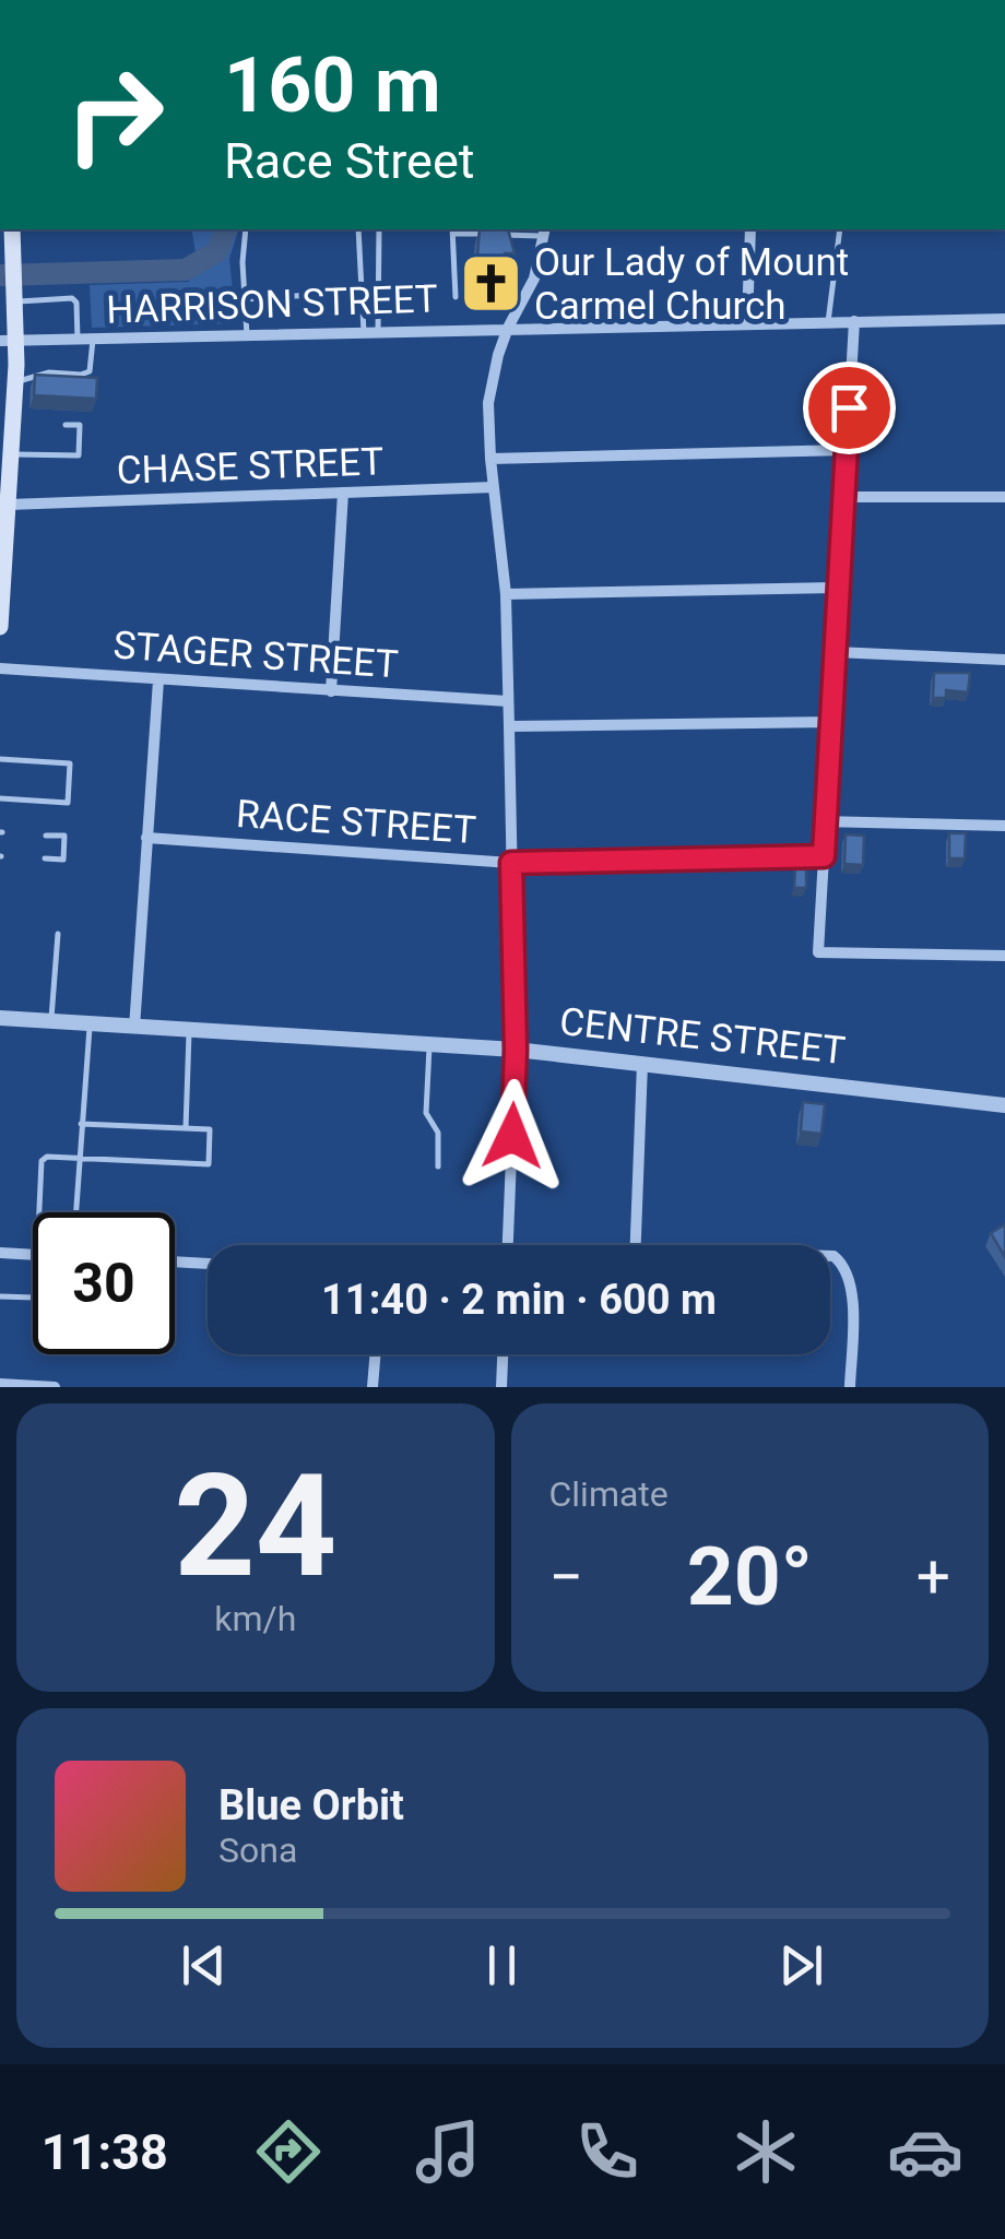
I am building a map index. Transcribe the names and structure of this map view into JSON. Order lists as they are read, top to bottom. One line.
{"streets":{"street":["HARRISON STREET","CHASE STREET","STAGER STREET","RACE STREET","CENTRE STREET"]},"places":{"church":["Our Lady of Mount Carmel Church"]},"page":{"turn":["160 m","Race Street"],"limit":"30","trip":"11:40 · 2 min · 600 m","tile":[["24","km/h"],"Climate"],"heat":["−","20°","+"],"song":["Blue Orbit","Sona"],"tabs":"11:38"}}
